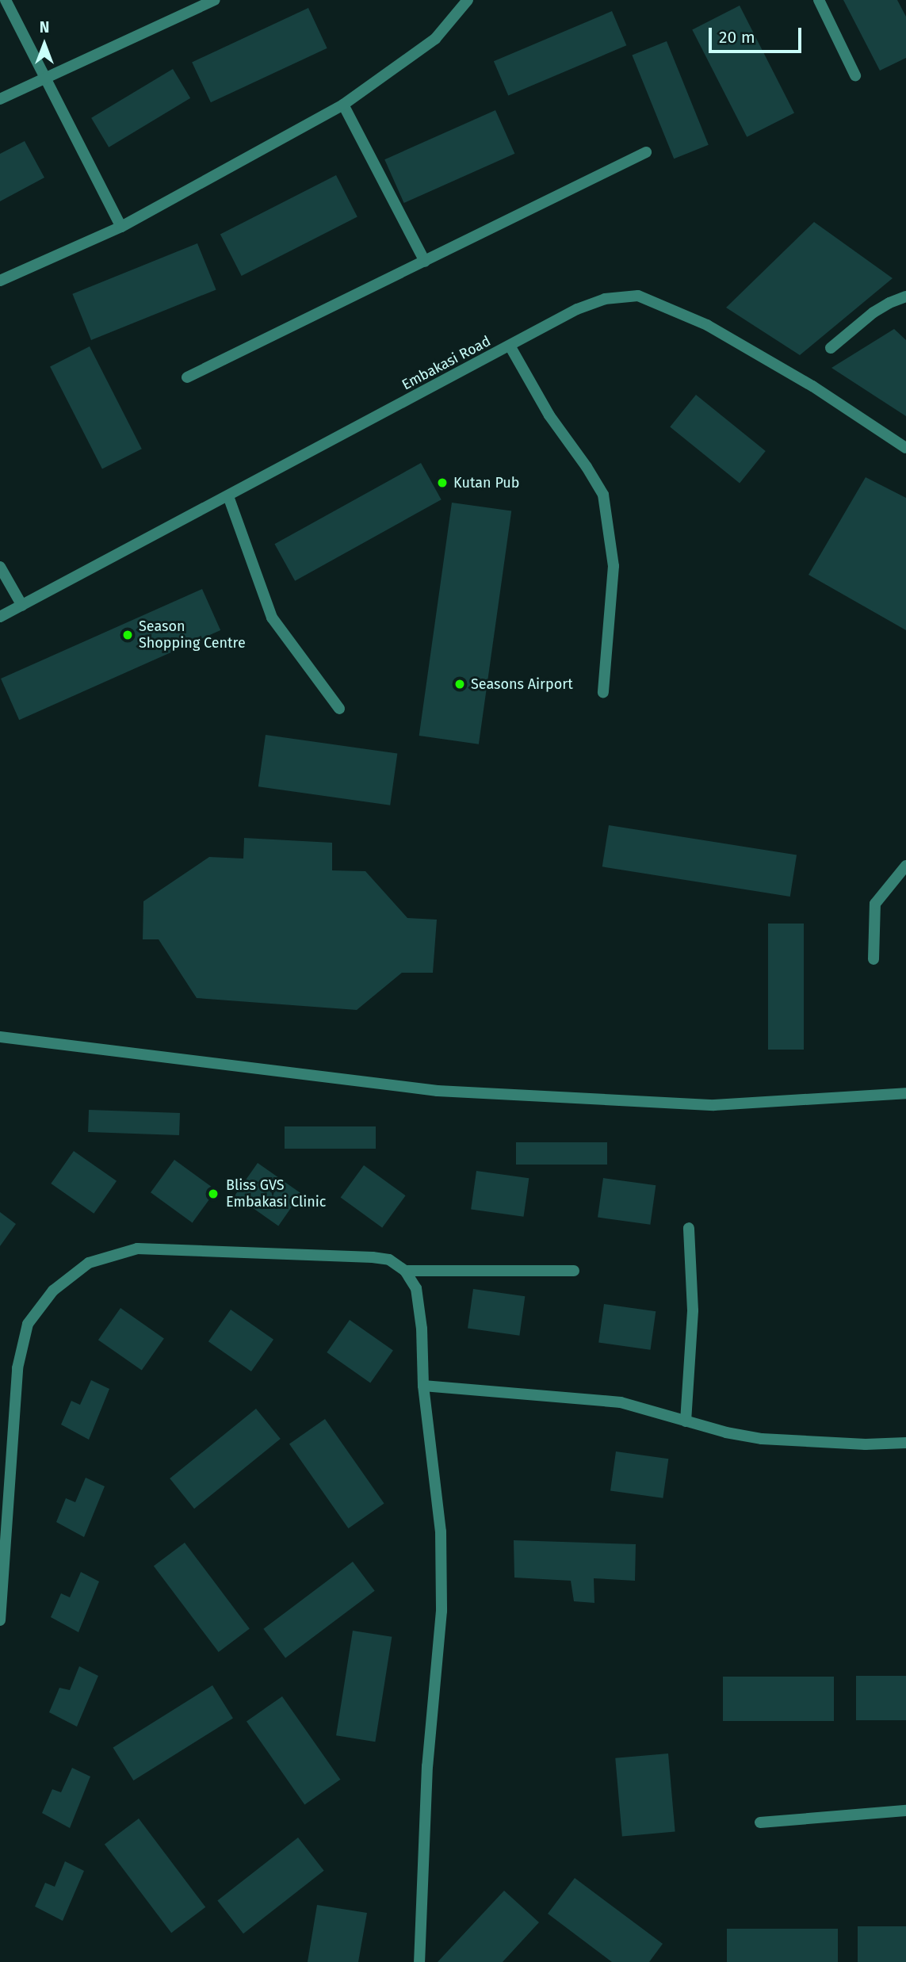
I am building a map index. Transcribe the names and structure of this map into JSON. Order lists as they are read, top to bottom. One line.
{"streets":{"street":["Embakasi Road"]},"places":["Kutan Pub","Season Shopping Centre","Seasons Airport","Bliss GVS Embakasi Clinic"],"scale_bar":"20 m","north":"top"}
